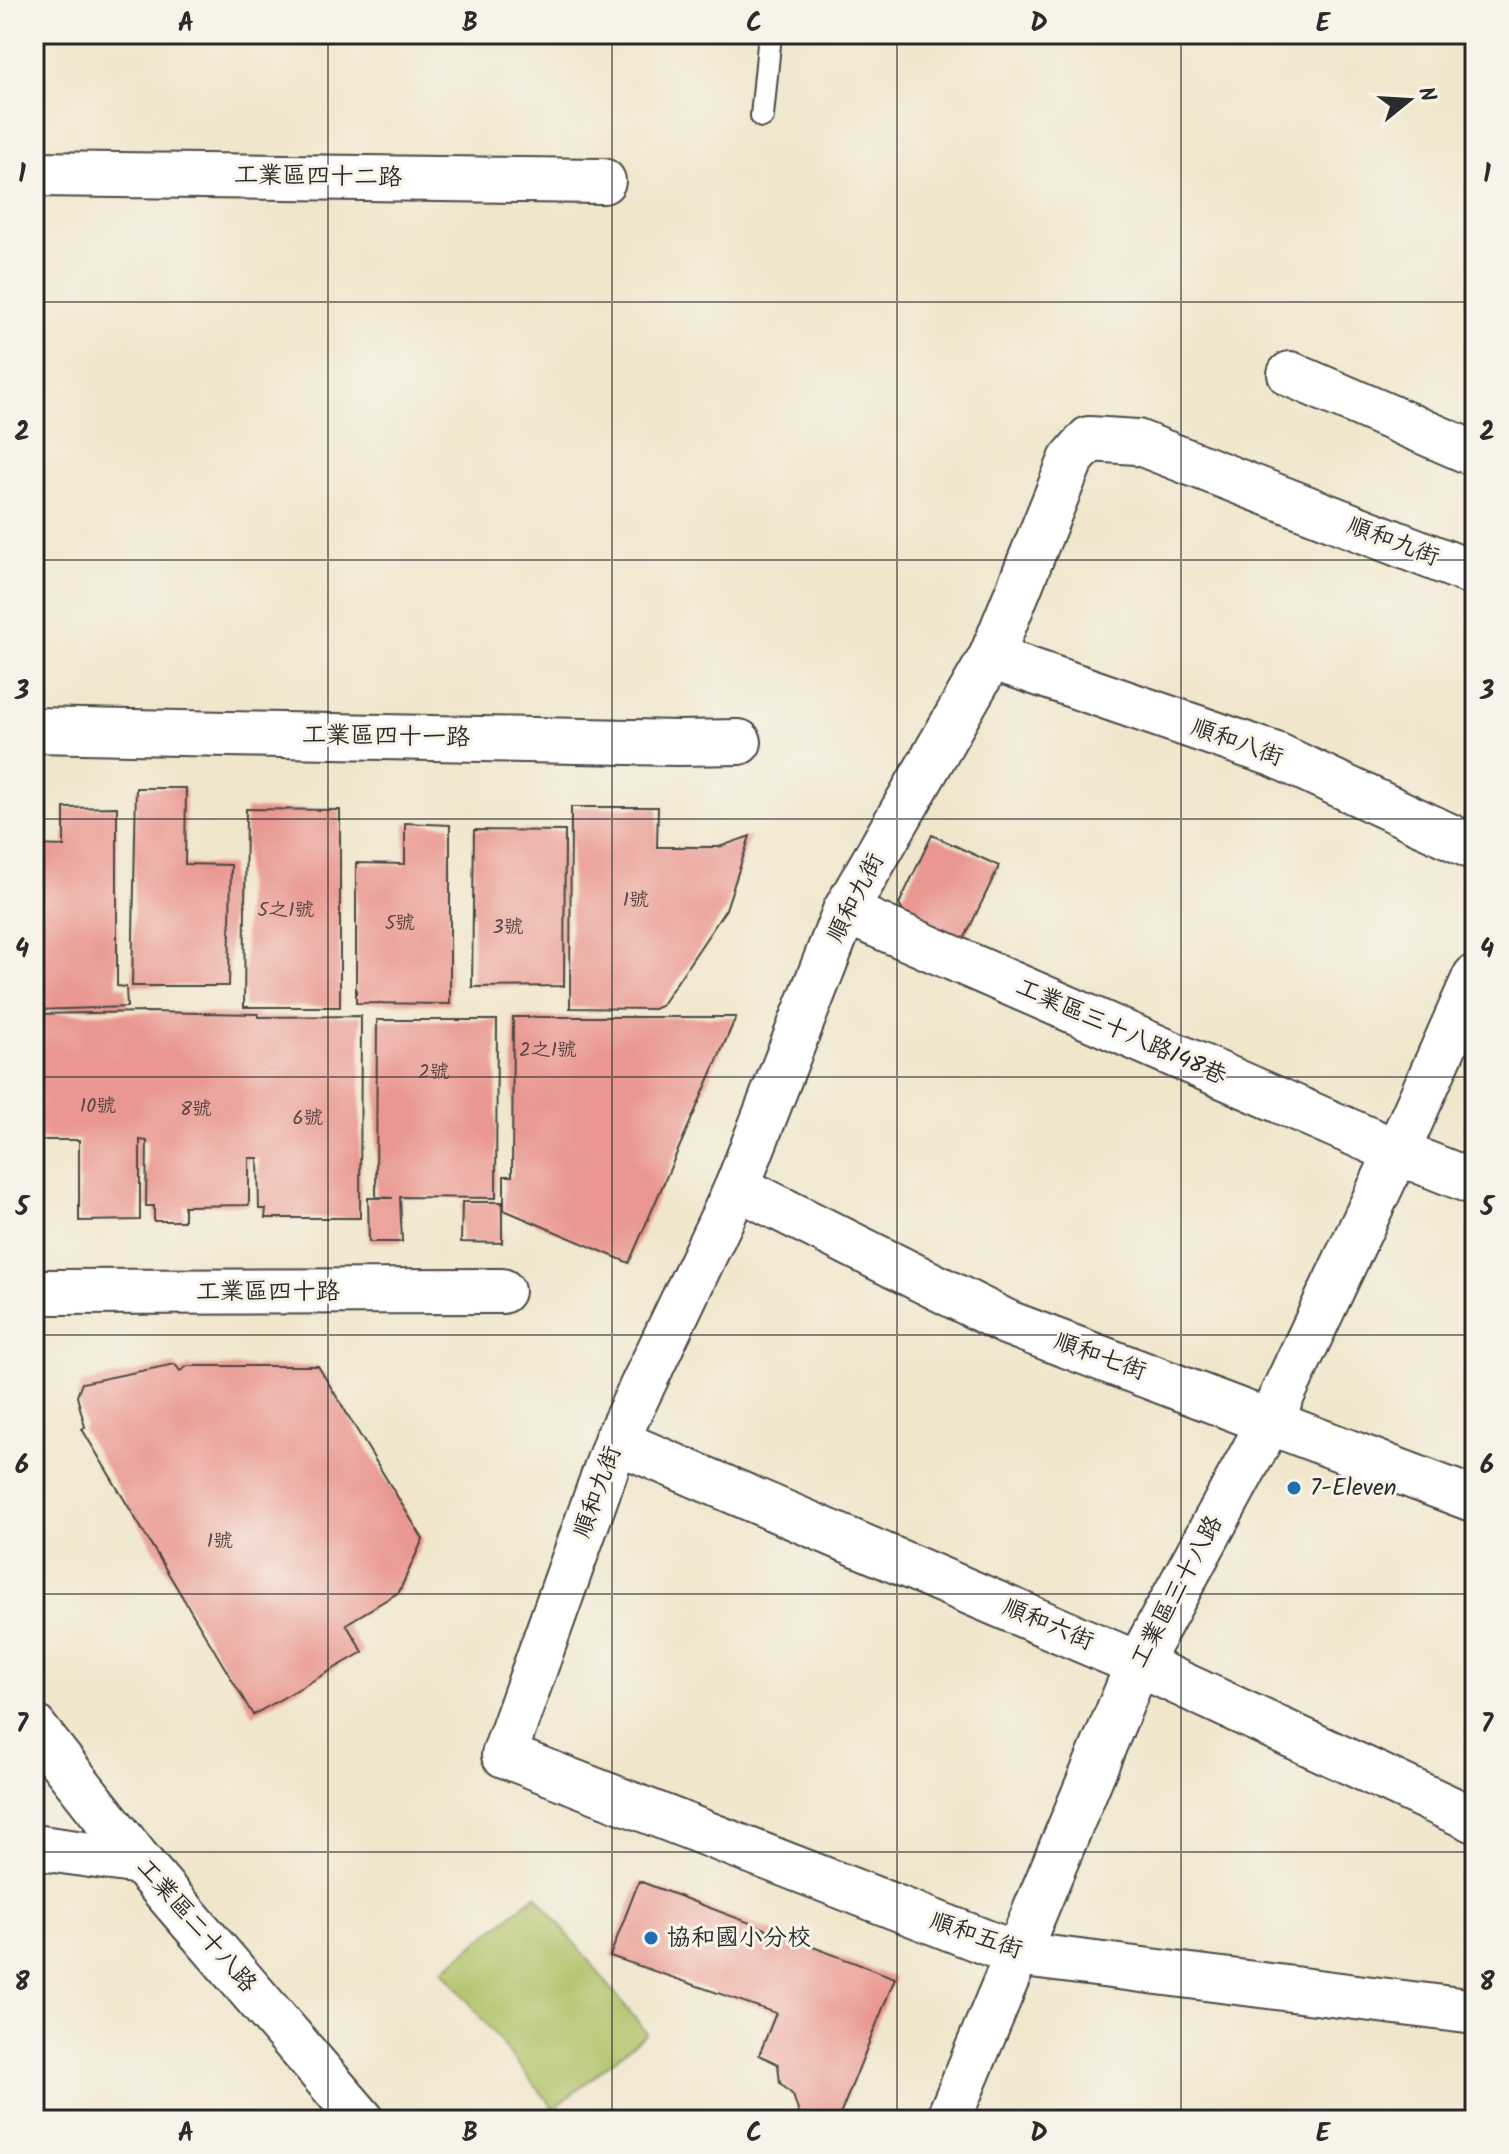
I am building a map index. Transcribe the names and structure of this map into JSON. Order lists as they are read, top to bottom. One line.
{"streets":{"street":["工業區四十二路","順和九街","工業區四十一路","順和八街","工業區三十八路148巷","工業區四十路","順和七街","工業區三十八路","順和六街","工業區二十八路","順和五街"]},"crossings":[["順和九街","順和八街"],["順和九街","工業區三十八路148巷"],["順和九街","順和七街"],["順和九街","順和六街"],["順和九街","順和五街"],["工業區三十八路148巷","工業區三十八路"],["順和七街","工業區三十八路"],["工業區三十八路","順和六街"],["工業區三十八路","順和五街"]],"places":["7-Eleven","協和國小分校"],"house_numbers":["1號","5之1號","5號","3號","2之1號","2號","10號","8號","6號","1號"],"north":"right","grid":{"columns":["A","B","C","D","E"],"rows":["1","2","3","4","5","6","7","8"]}}
